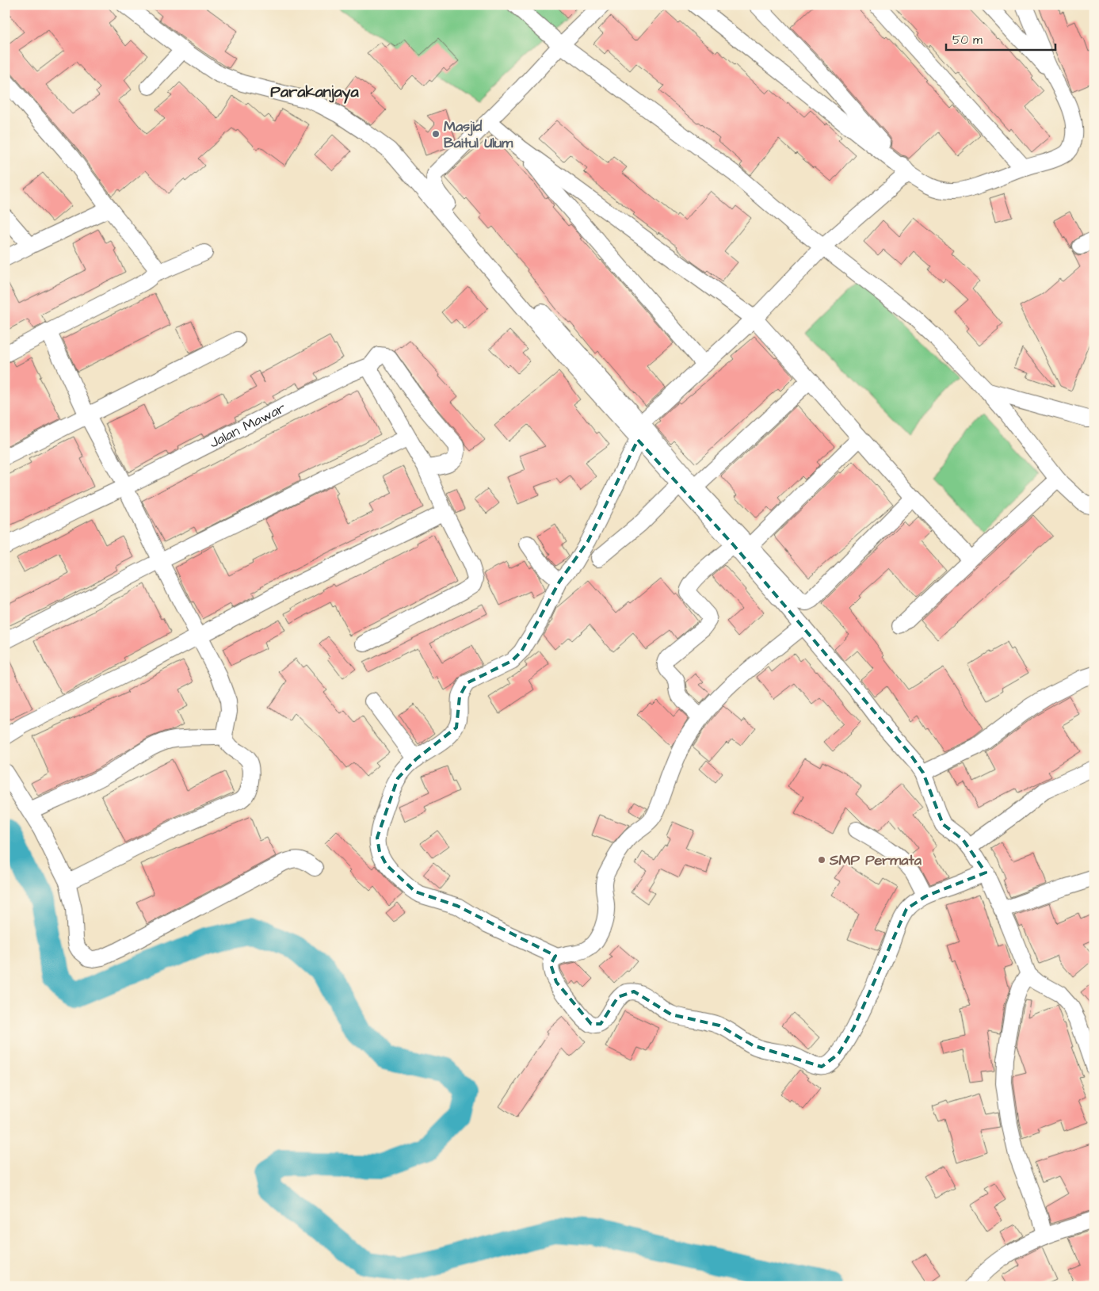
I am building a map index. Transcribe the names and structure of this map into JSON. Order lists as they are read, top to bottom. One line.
{"streets":{"street":["Jalan Mawar"]},"districts":["Parakanjaya"],"places":["Masjid Baitul Ulum","SMP Permata"],"scale_bar":"50 m"}
